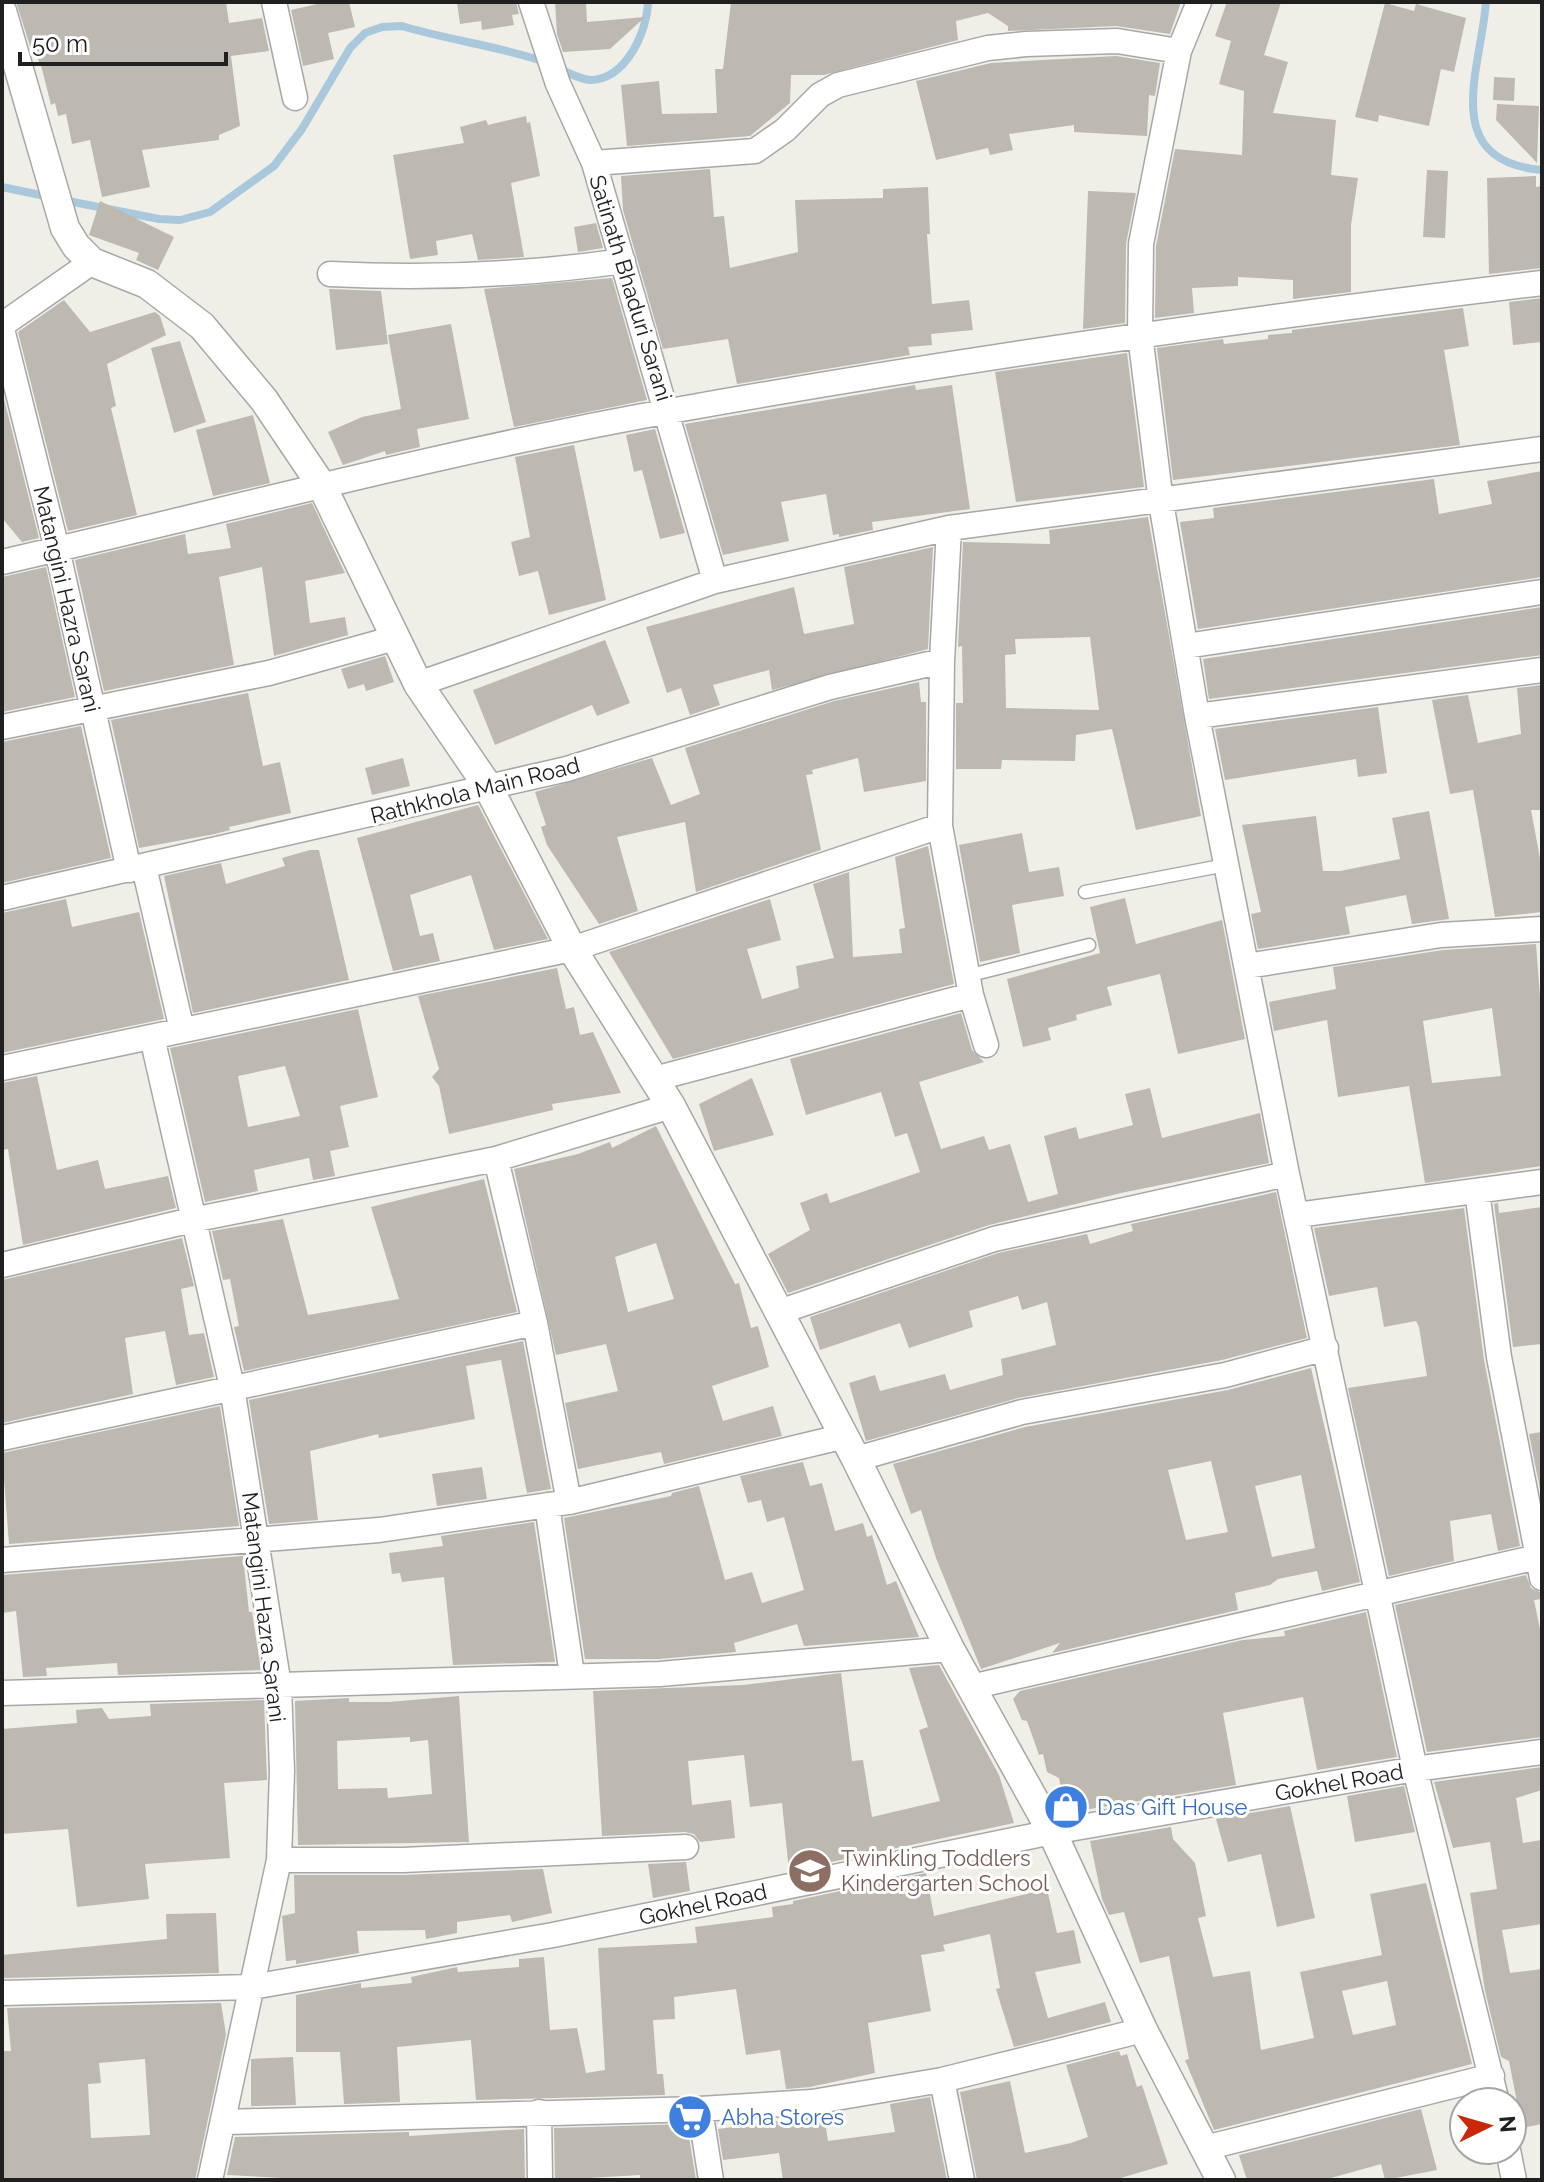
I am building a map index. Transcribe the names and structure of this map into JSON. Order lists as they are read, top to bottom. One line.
{"streets":{"street":["Satinath Bhaduri Sarani","Matangini Hazra Sarani","Rathkhola Main Road","Gokhel Road"]},"crossings":[["Matangini Hazra Sarani","Rathkhola Main Road"],["Matangini Hazra Sarani","Gokhel Road"]],"places":{"shop":["Das Gift House"],"school or university":["Twinkling Toddlers Kindergarten School"],"supermarket":["Abha Stores"]},"scale_bar":"50 m","north":"right"}
